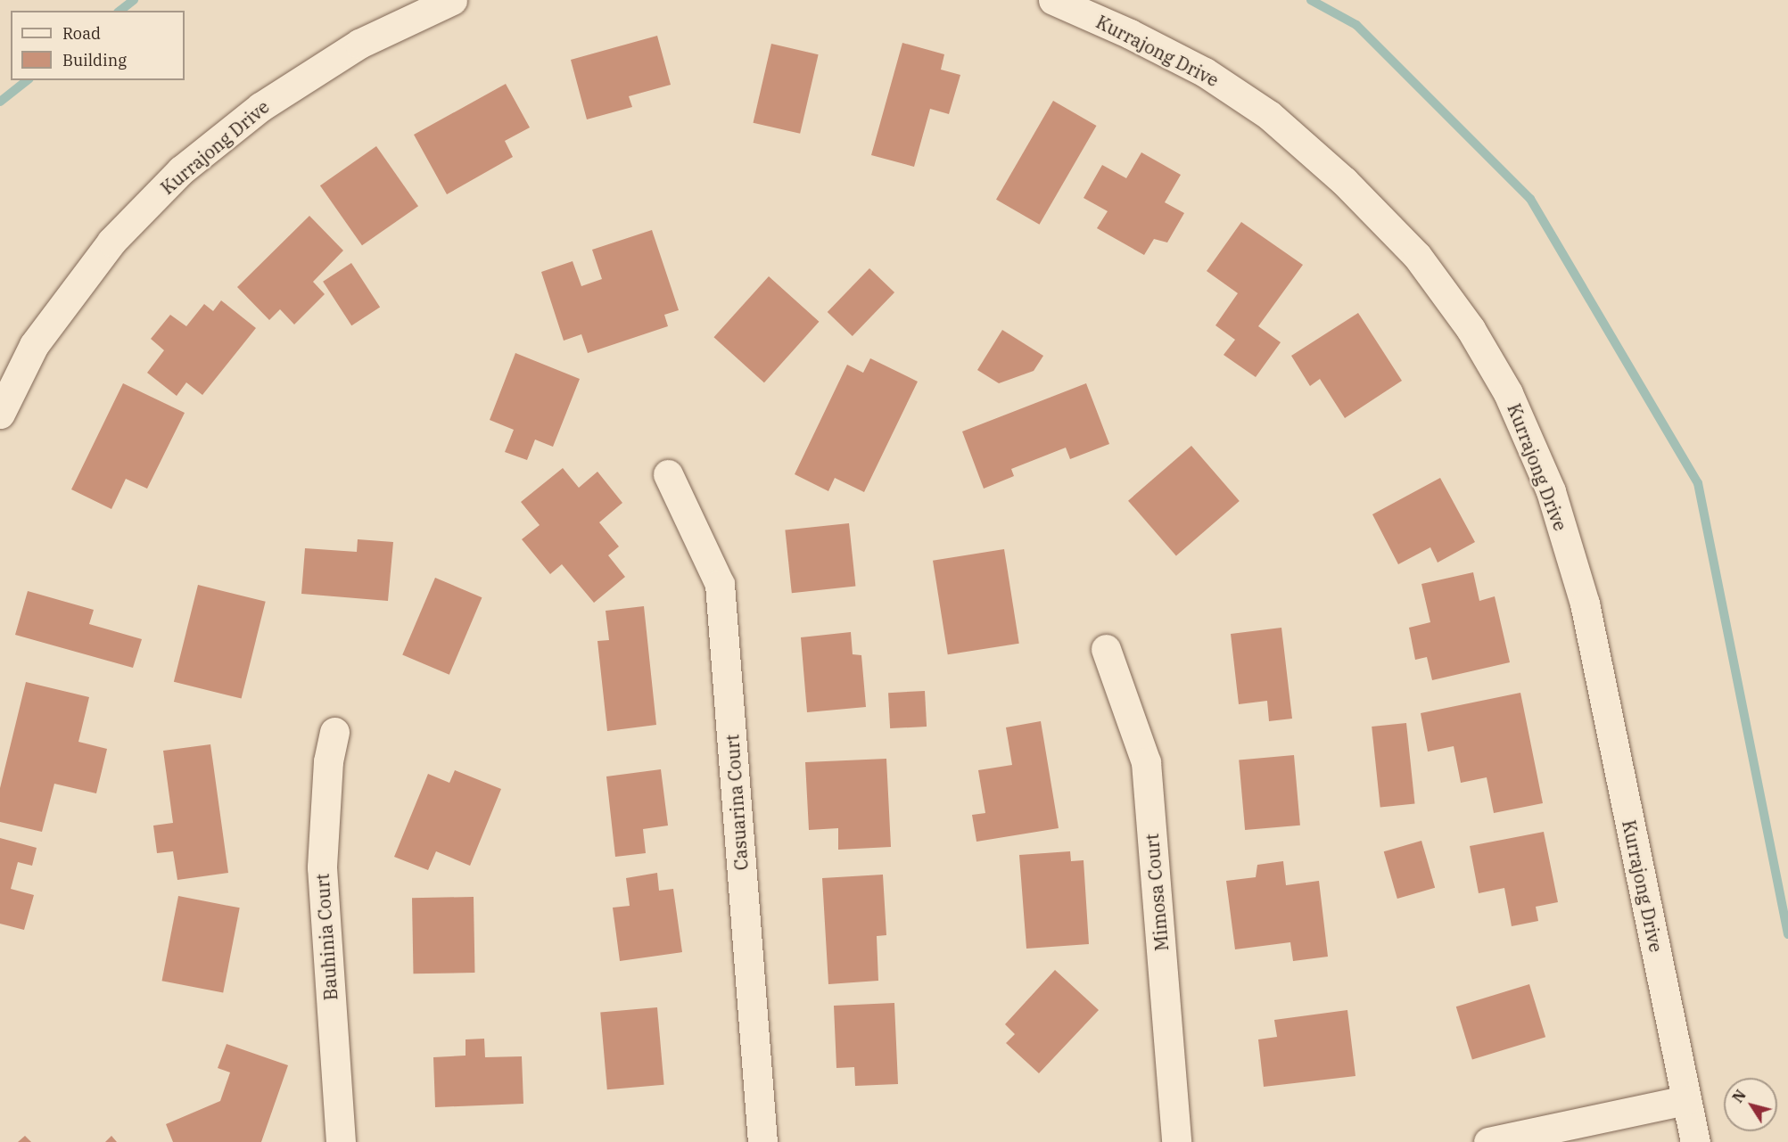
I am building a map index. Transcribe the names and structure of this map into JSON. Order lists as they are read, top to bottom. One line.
{"streets":{"street":["Kurrajong Drive","Casuarina Court","Mimosa Court","Bauhinia Court"]},"legend":["Road","Building"],"north":"top left"}
